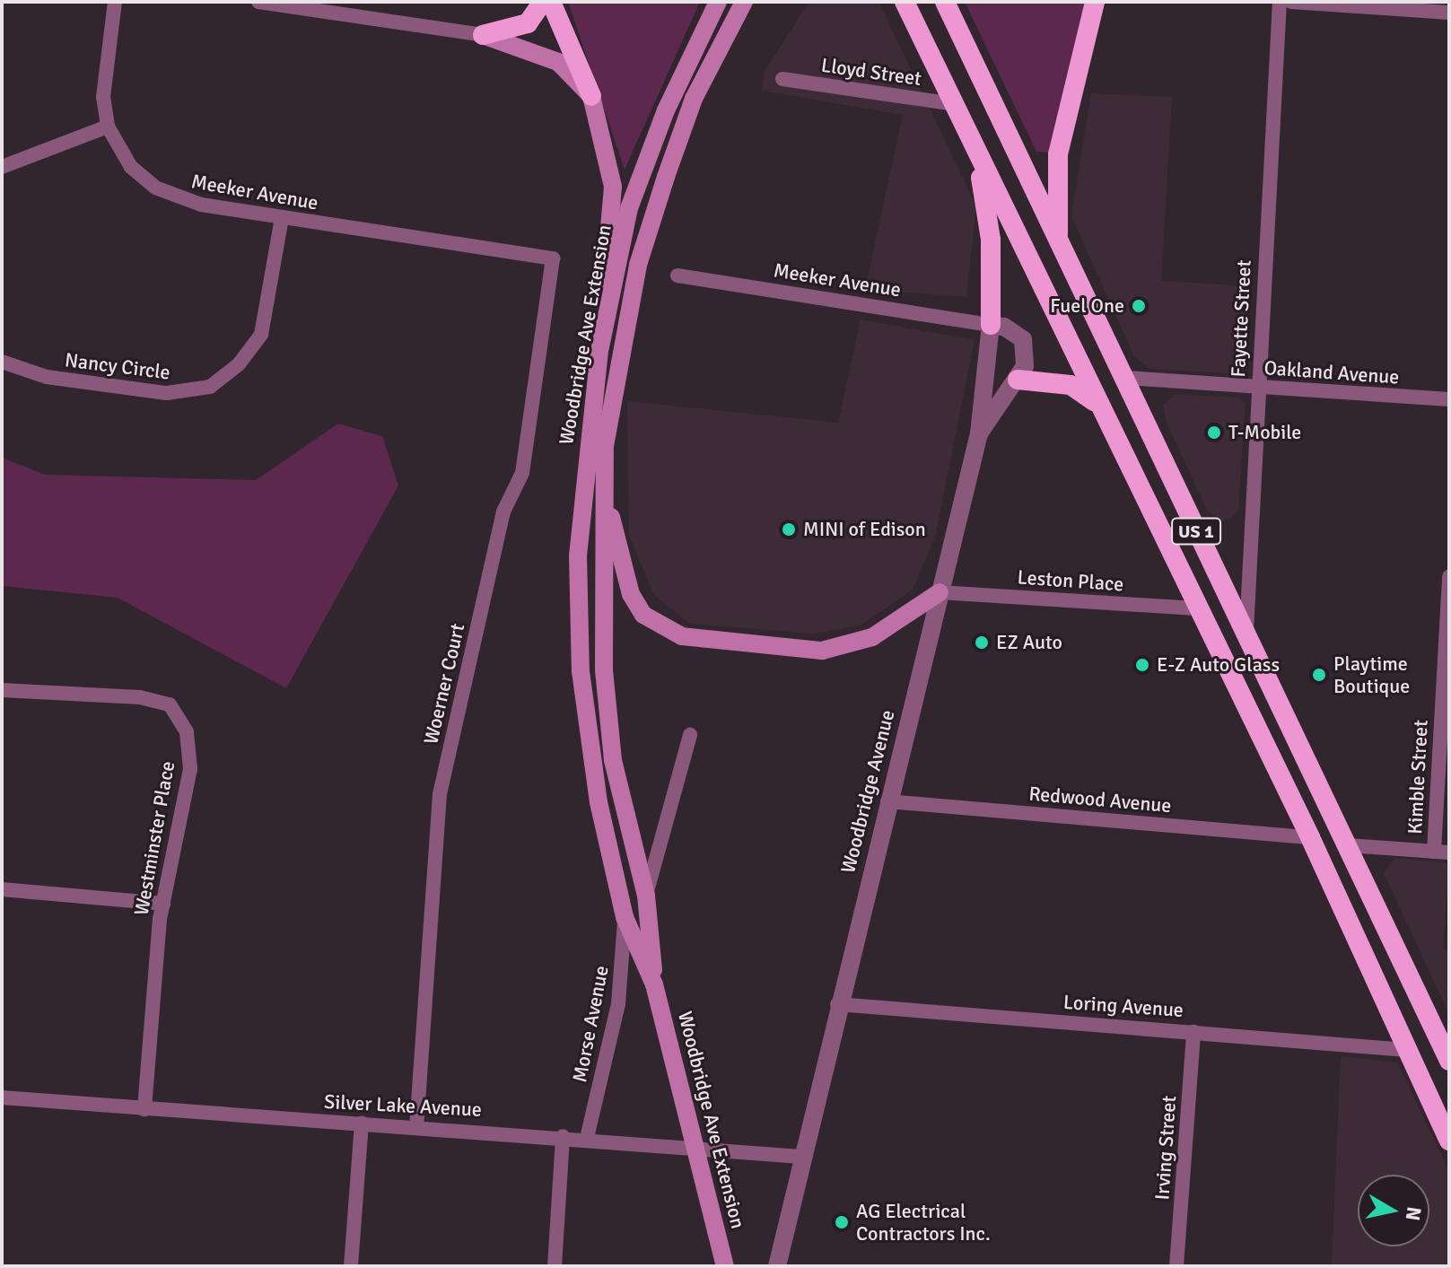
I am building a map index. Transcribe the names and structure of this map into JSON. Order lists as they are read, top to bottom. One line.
{"streets":{"highway":["US 1"],"main road":["Woodbridge Ave Extension"],"street":["Lloyd Street","Meeker Avenue","Fayette Street","Nancy Circle","Oakland Avenue","Leston Place","Woerner Court","Kimble Street","Woodbridge Avenue","Redwood Avenue","Westminster Place","Loring Avenue","Morse Avenue","Silver Lake Avenue","Irving Street"]},"crossings":[["Lloyd Street","US 1"],["Meeker Avenue","Nancy Circle"],["Meeker Avenue","Woerner Court"],["Meeker Avenue","Woodbridge Avenue"],["Fayette Street","Oakland Avenue"],["Fayette Street","US 1"],["Woodbridge Ave Extension","Morse Avenue"],["Woodbridge Ave Extension","Silver Lake Avenue"],["Oakland Avenue","US 1"],["US 1","Leston Place"],["US 1","Redwood Avenue"],["US 1","Loring Avenue"],["Leston Place","Woodbridge Avenue"],["Woerner Court","Silver Lake Avenue"],["Woodbridge Avenue","Redwood Avenue"],["Woodbridge Avenue","Loring Avenue"],["Woodbridge Avenue","Silver Lake Avenue"],["Westminster Place","Silver Lake Avenue"],["Loring Avenue","Irving Street"],["Morse Avenue","Silver Lake Avenue"]],"places":["Fuel One","T-Mobile","MINI of Edison","EZ Auto","E-Z Auto Glass","Playtime Boutique","AG Electrical Contractors Inc."],"north":"right"}
